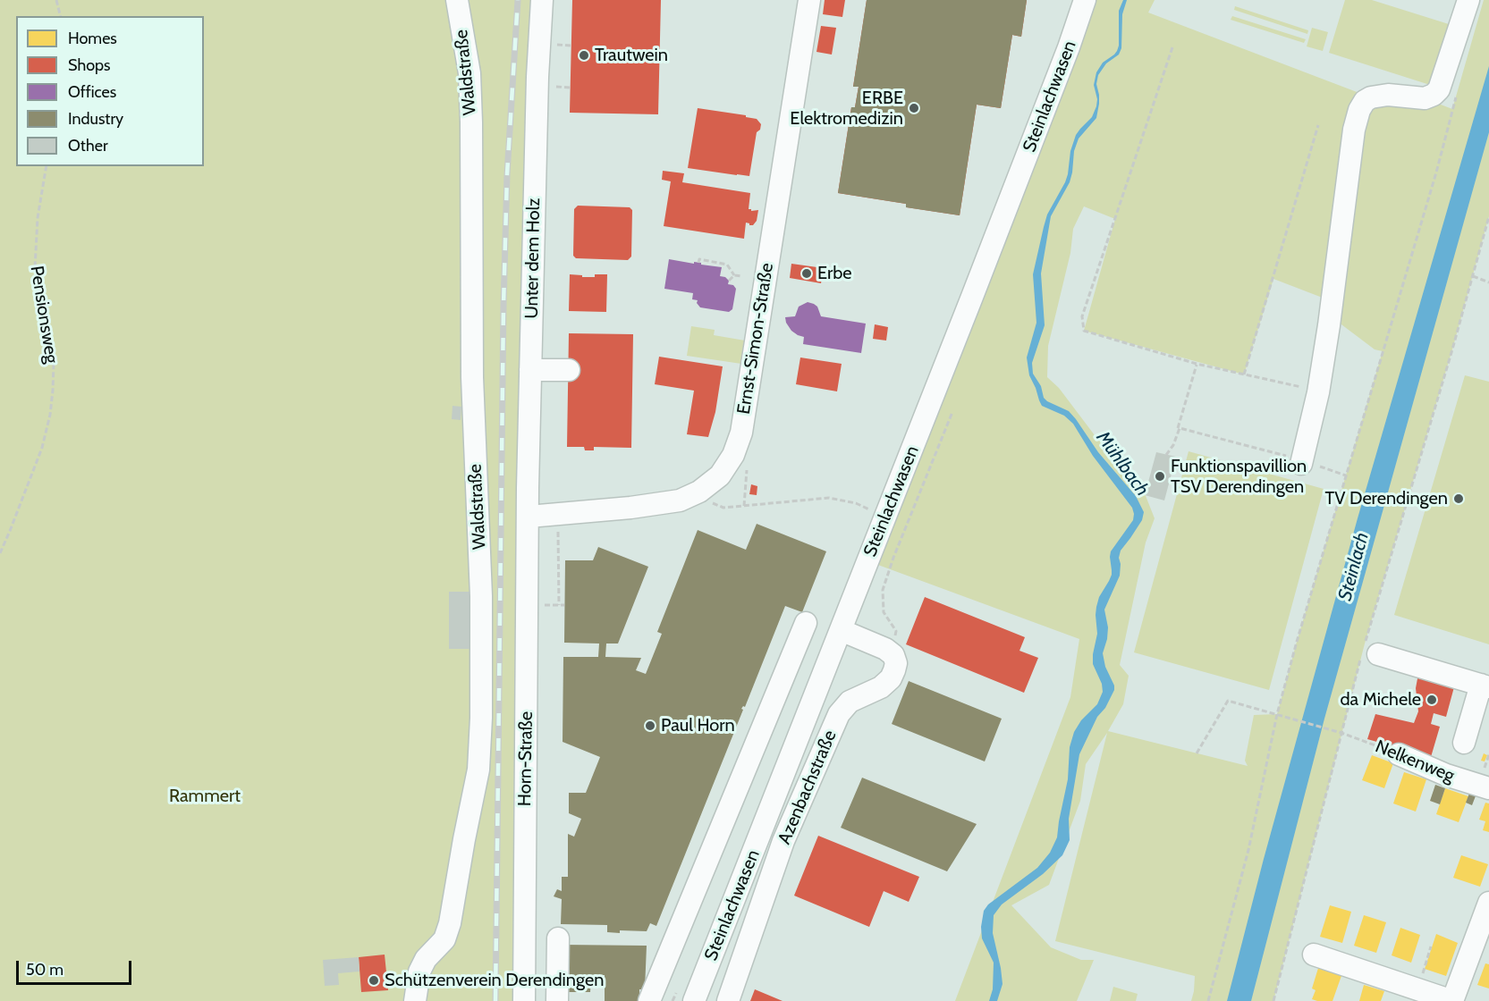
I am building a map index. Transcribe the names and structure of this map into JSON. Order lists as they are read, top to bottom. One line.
{"streets":{"street":["Waldstraße","Steinlachwasen","Unter dem Holz","Ernst-Simon-Straße","Horn-Straße","Nelkenweg","Azenbachstraße"],"path":["Pensionsweg"]},"crossings":[["Unter dem Holz","Ernst-Simon-Straße"],["Unter dem Holz","Horn-Straße"],["Ernst-Simon-Straße","Horn-Straße"]],"water":["Mühlbach","Steinlach"],"parks":["Rammert"],"places":["Trautwein","ERBE Elektromedizin","Erbe","Funktionspavillion TSV Derendingen","TV Derendingen","da Michele","Paul Horn","Schützenverein Derendingen"],"legend":["Homes","Shops","Offices","Industry","Other"],"scale_bar":"50 m"}
